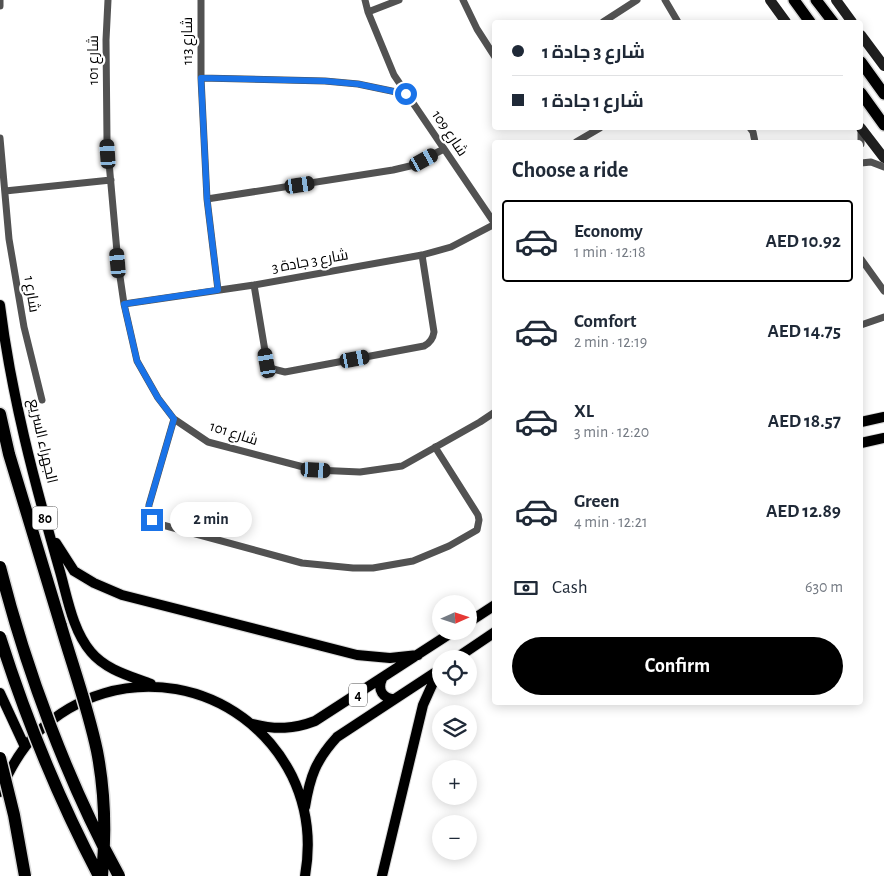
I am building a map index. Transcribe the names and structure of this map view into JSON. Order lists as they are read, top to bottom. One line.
{"streets":{"main road":["الجهراء السريع","80","4"],"street":["شارع 113","شارع 101","شارع 109","شارع 3 جادة 3","شارع 1"]},"crossings":[["شارع 113","شارع 3 جادة 3"],["شارع 101","شارع 3 جادة 3"],["الجهراء السريع","80"],["80","4"]],"north":"right","page":{"banner":["شارع 3 جادة 1","شارع 1 جادة 1"],"heading":"Choose a ride","list":[{"name":"Economy","note":"1 min · 12:18","value":"AED 10.92"},{"name":"Comfort","note":"2 min · 12:19","value":"AED 14.75"},{"name":"XL","note":"3 min · 12:20","value":"AED 18.57"},{"name":"Green","note":"4 min · 12:21","value":"AED 12.89"}],"bubble":"2 min","pay":["Cash","630 m"],"map_buttons":["+","−"],"buttons":"Confirm"}}
